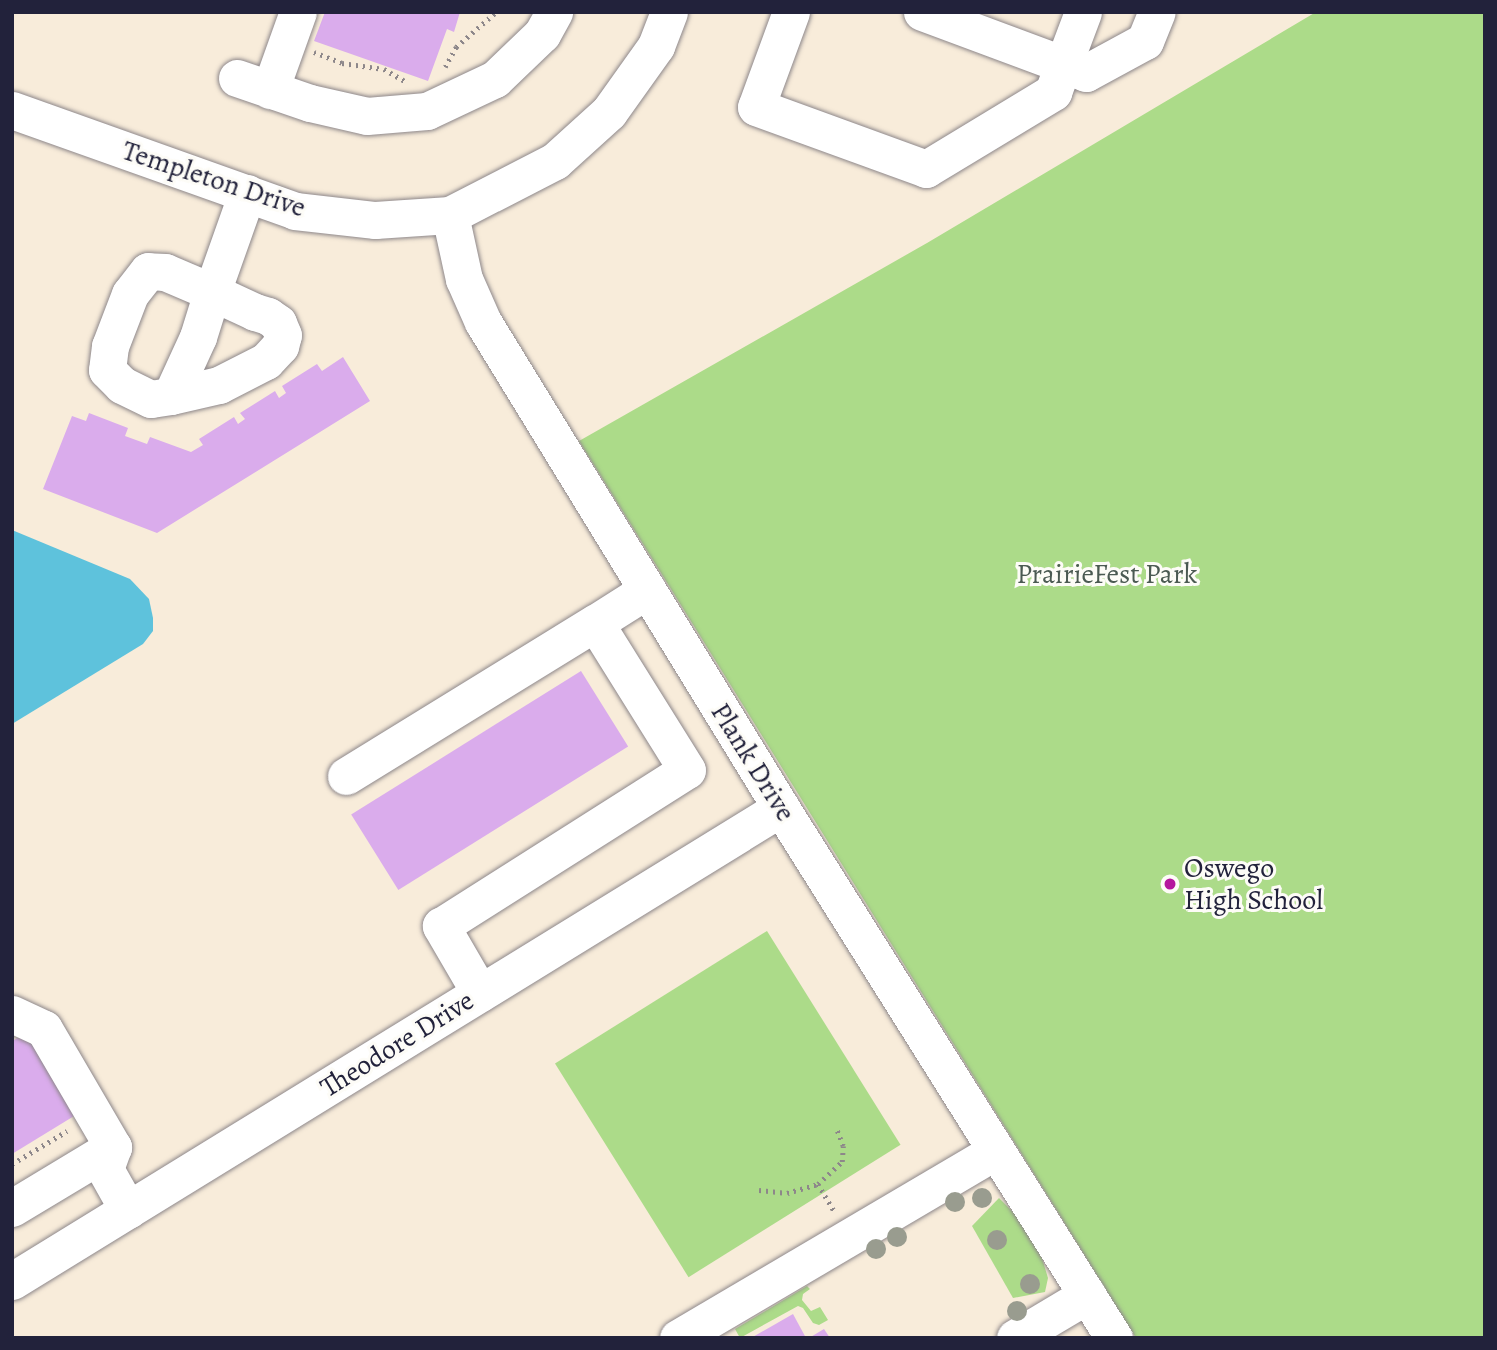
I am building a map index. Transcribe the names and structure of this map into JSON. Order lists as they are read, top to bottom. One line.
{"streets":{"street":["Templeton Drive","Plank Drive","Theodore Drive"]},"crossings":[["Templeton Drive","Plank Drive"],["Plank Drive","Theodore Drive"]],"parks":["PrairieFest Park"],"places":["Oswego High School"]}
